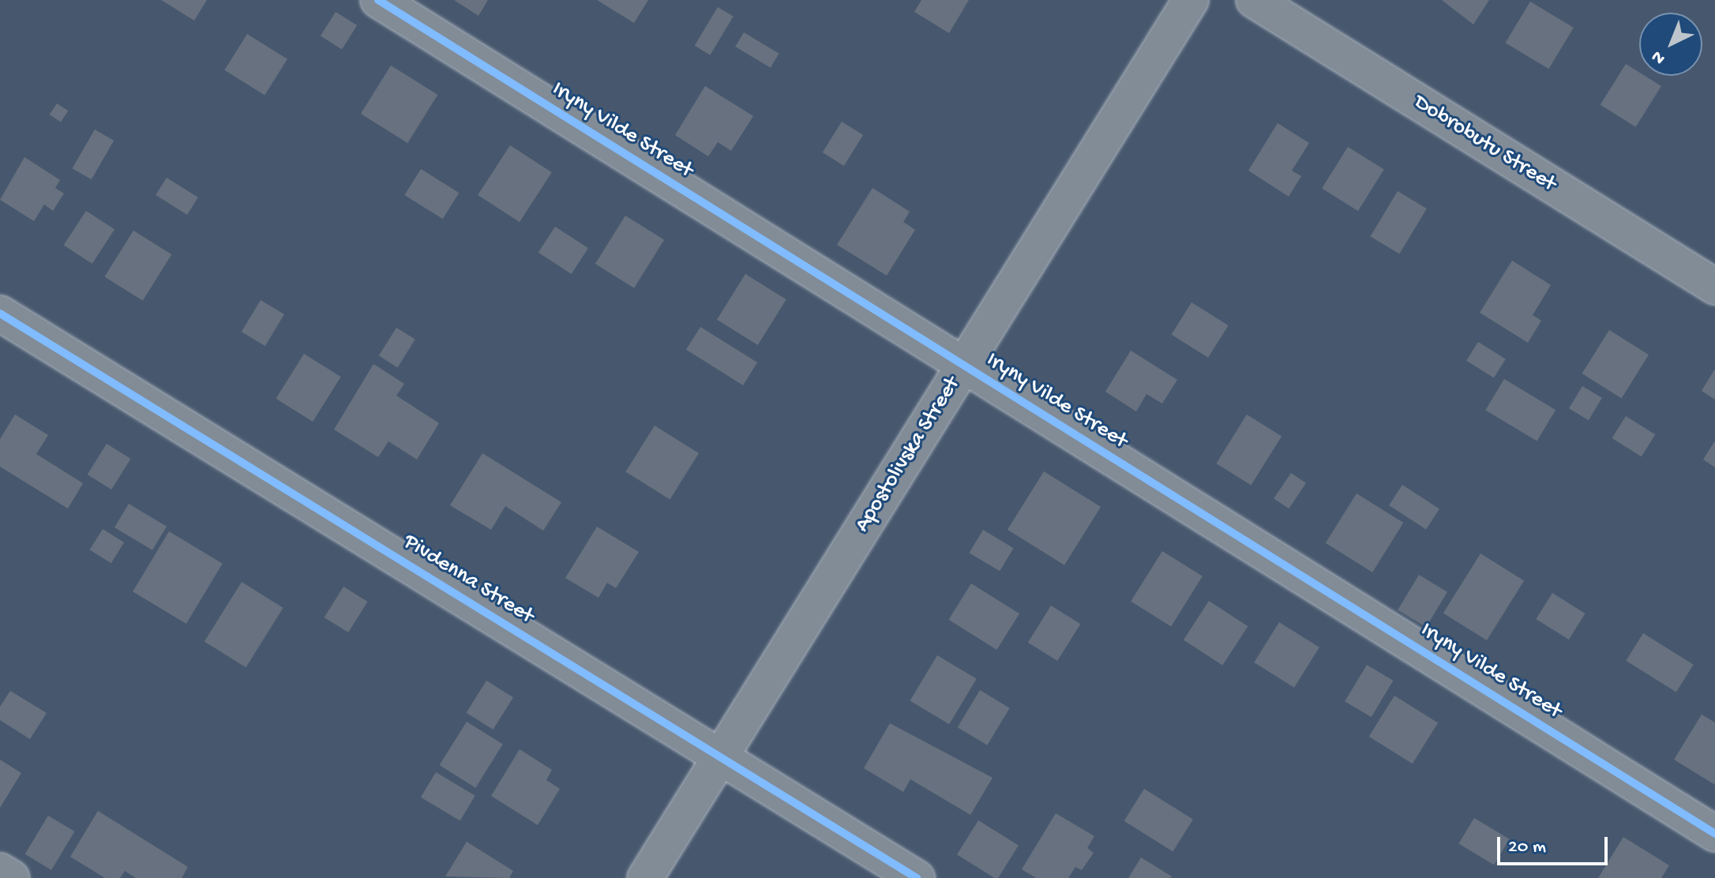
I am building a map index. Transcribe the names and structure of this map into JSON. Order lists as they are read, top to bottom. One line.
{"streets":{"street":["Iryny Vilde Street","Dobrobutu Street","Apostolivska Street","Pivdenna Street"]},"crossings":[["Iryny Vilde Street","Apostolivska Street"],["Apostolivska Street","Pivdenna Street"]],"scale_bar":"20 m","north":"bottom left"}
